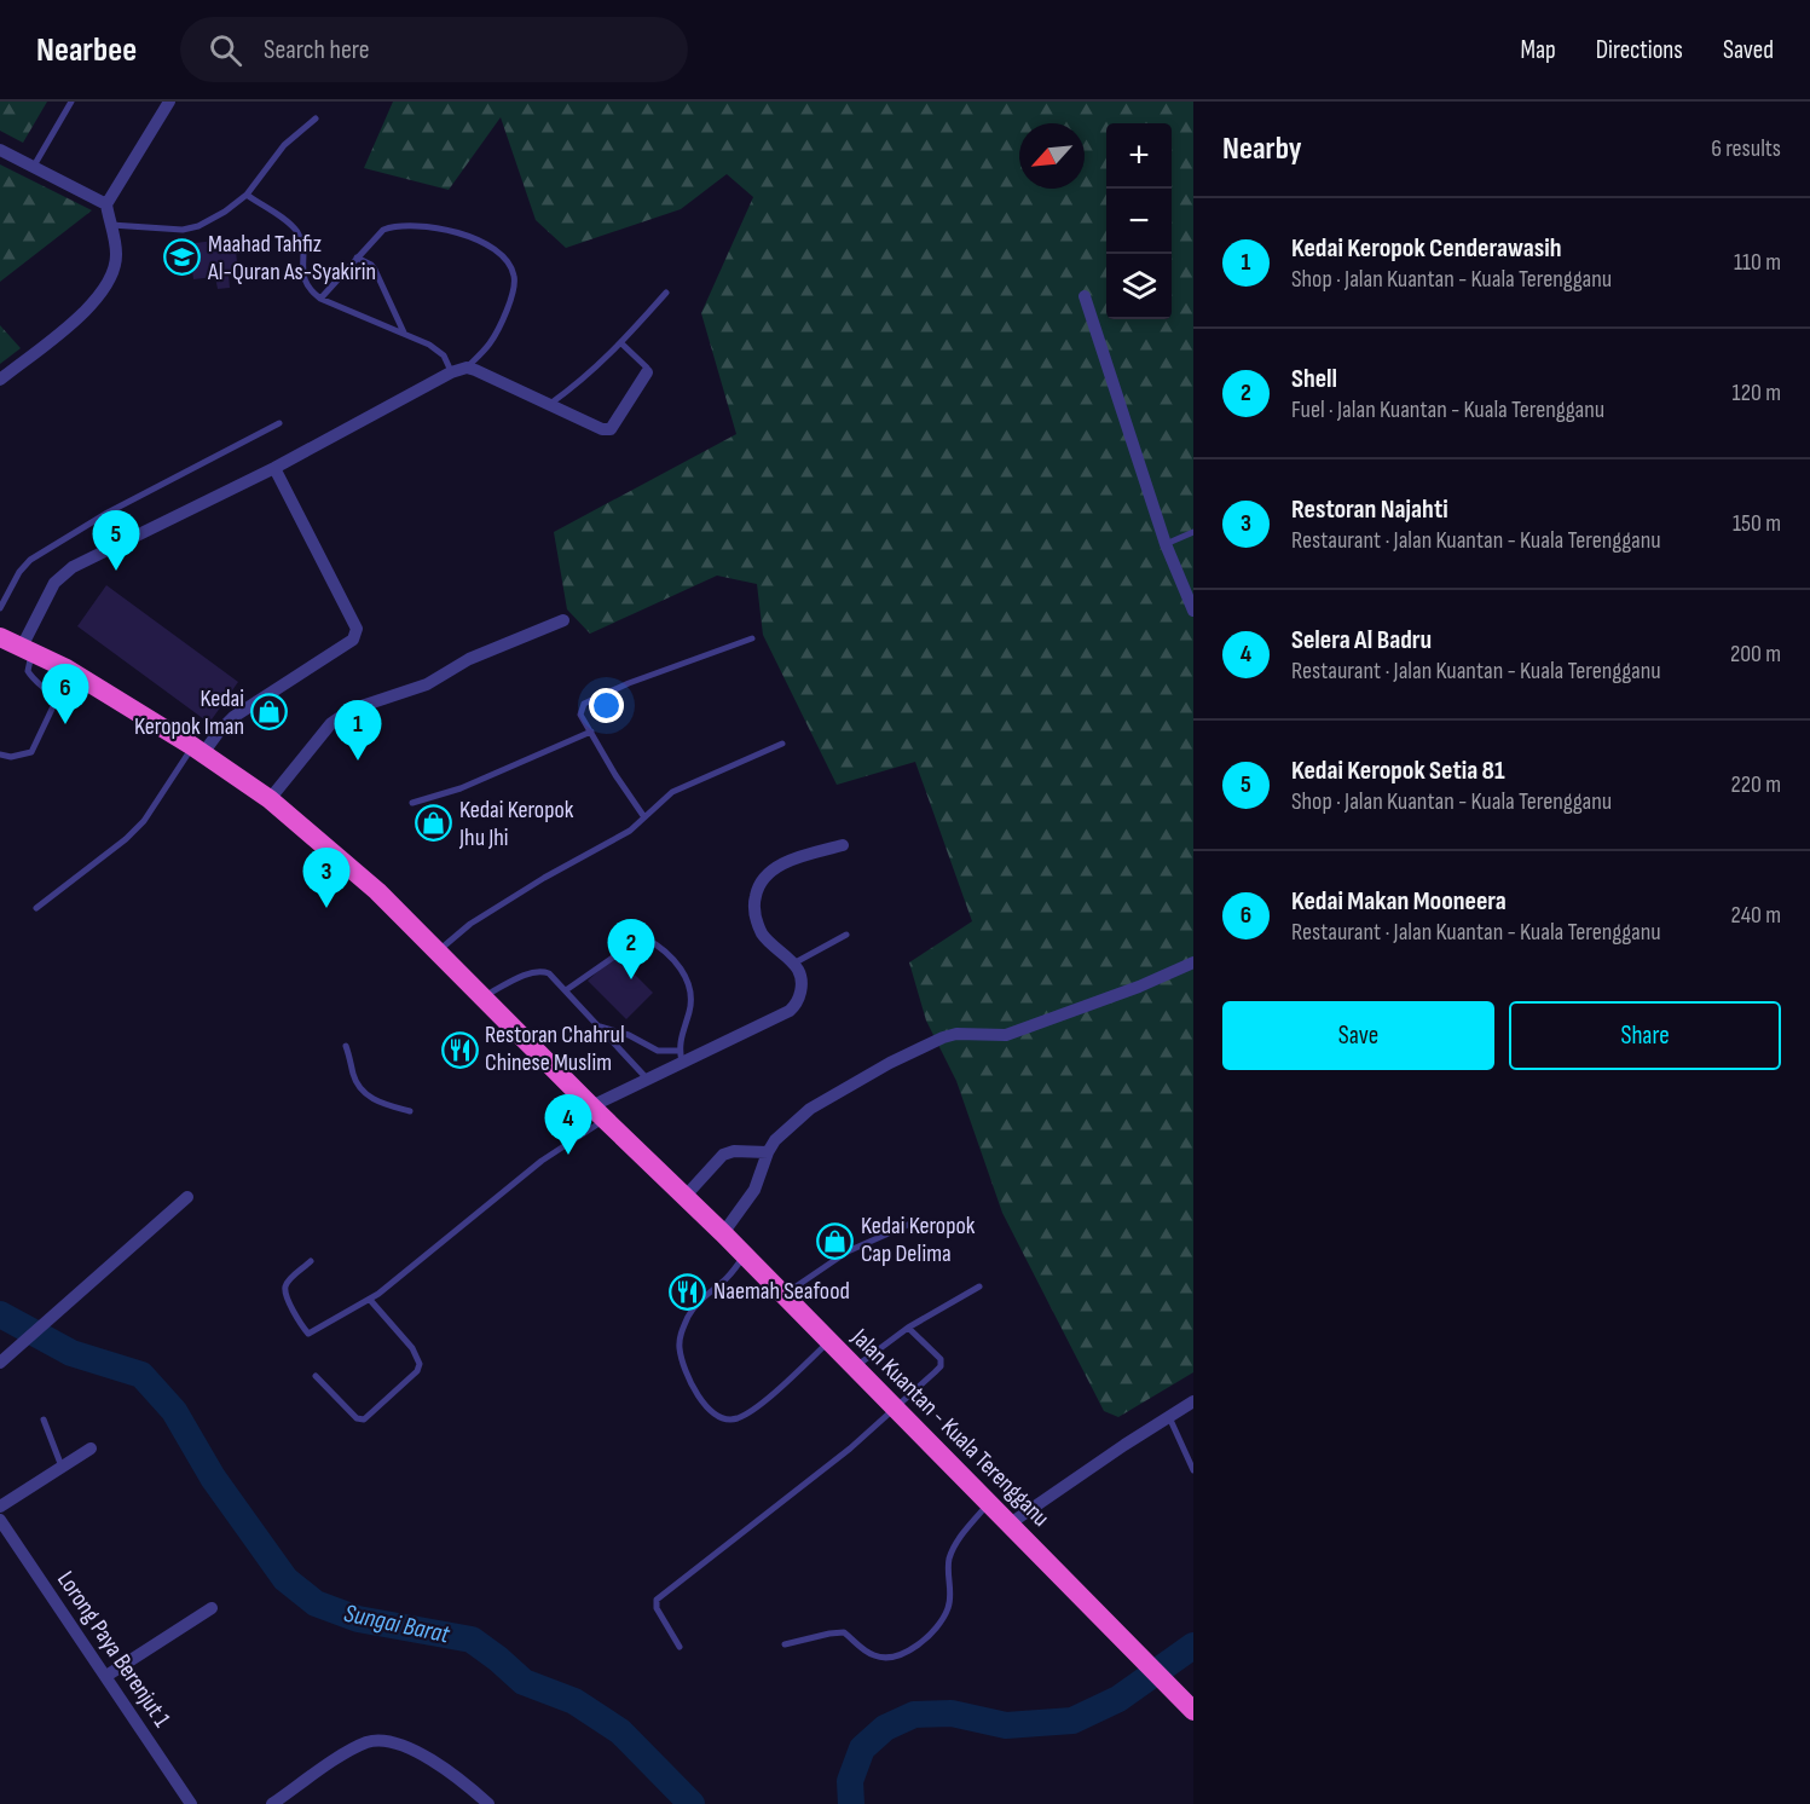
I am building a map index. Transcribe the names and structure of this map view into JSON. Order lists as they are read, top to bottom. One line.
{"streets":{"highway":["Jalan Kuantan - Kuala Terengganu"],"street":["Lorong Paya Berenjut 1"]},"water":["Sungai Barat"],"places":{"school or university":["Maahad Tahfiz Al-Quran As-Syakirin"],"shop":["Kedai Keropok Iman","Kedai Keropok Jhu Jhi","Kedai Keropok Cap Delima"],"restaurant":["Restoran Chahrul Chinese Muslim","Naemah Seafood"]},"north":"bottom left","page":{"header":"Nearbee","search":"Search here","nav":["Map","Directions","Saved"],"heading":["Nearby","6 results"],"map_buttons":["+","−"],"list":[{"mark":"1","name":"Kedai Keropok Cenderawasih","note":"Shop · Jalan Kuantan - Kuala Terengganu","value":"110 m"},{"mark":"2","name":"Shell","note":"Fuel · Jalan Kuantan - Kuala Terengganu","value":"120 m"},{"mark":"3","name":"Restoran Najahti","note":"Restaurant · Jalan Kuantan - Kuala Terengganu","value":"150 m"},{"mark":"4","name":"Selera Al Badru","note":"Restaurant · Jalan Kuantan - Kuala Terengganu","value":"200 m"},{"mark":"5","name":"Kedai Keropok Setia 81","note":"Shop · Jalan Kuantan - Kuala Terengganu","value":"220 m"},{"mark":"6","name":"Kedai Makan Mooneera","note":"Restaurant · Jalan Kuantan - Kuala Terengganu","value":"240 m"}],"pins":["5","6","1","3","2","4"],"buttons":["Save","Share"]}}
